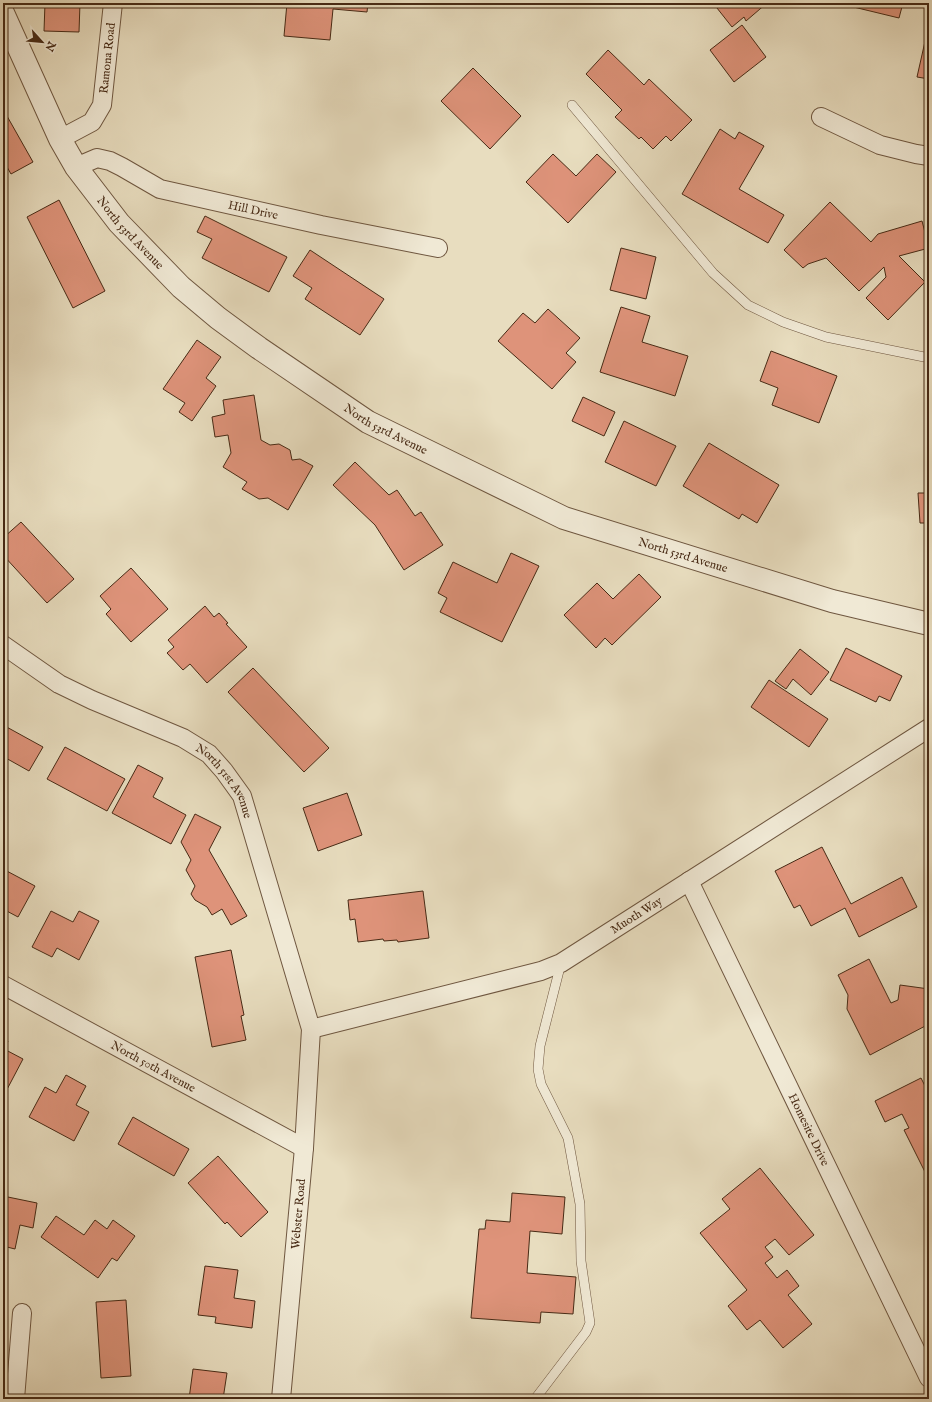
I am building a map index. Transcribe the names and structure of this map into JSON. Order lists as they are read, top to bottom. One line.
{"streets":{"street":["Ramona Road","Hill Drive","North 53rd Avenue","North 51st Avenue","Muoth Way","North 50th Avenue","Homesite Drive","Webster Road"]},"crossings":[["Ramona Road","North 53rd Avenue"],["Hill Drive","North 53rd Avenue"],["North 51st Avenue","Muoth Way"],["North 51st Avenue","Webster Road"],["Muoth Way","Homesite Drive"],["Muoth Way","Webster Road"],["North 50th Avenue","Webster Road"]],"north":"bottom right"}
